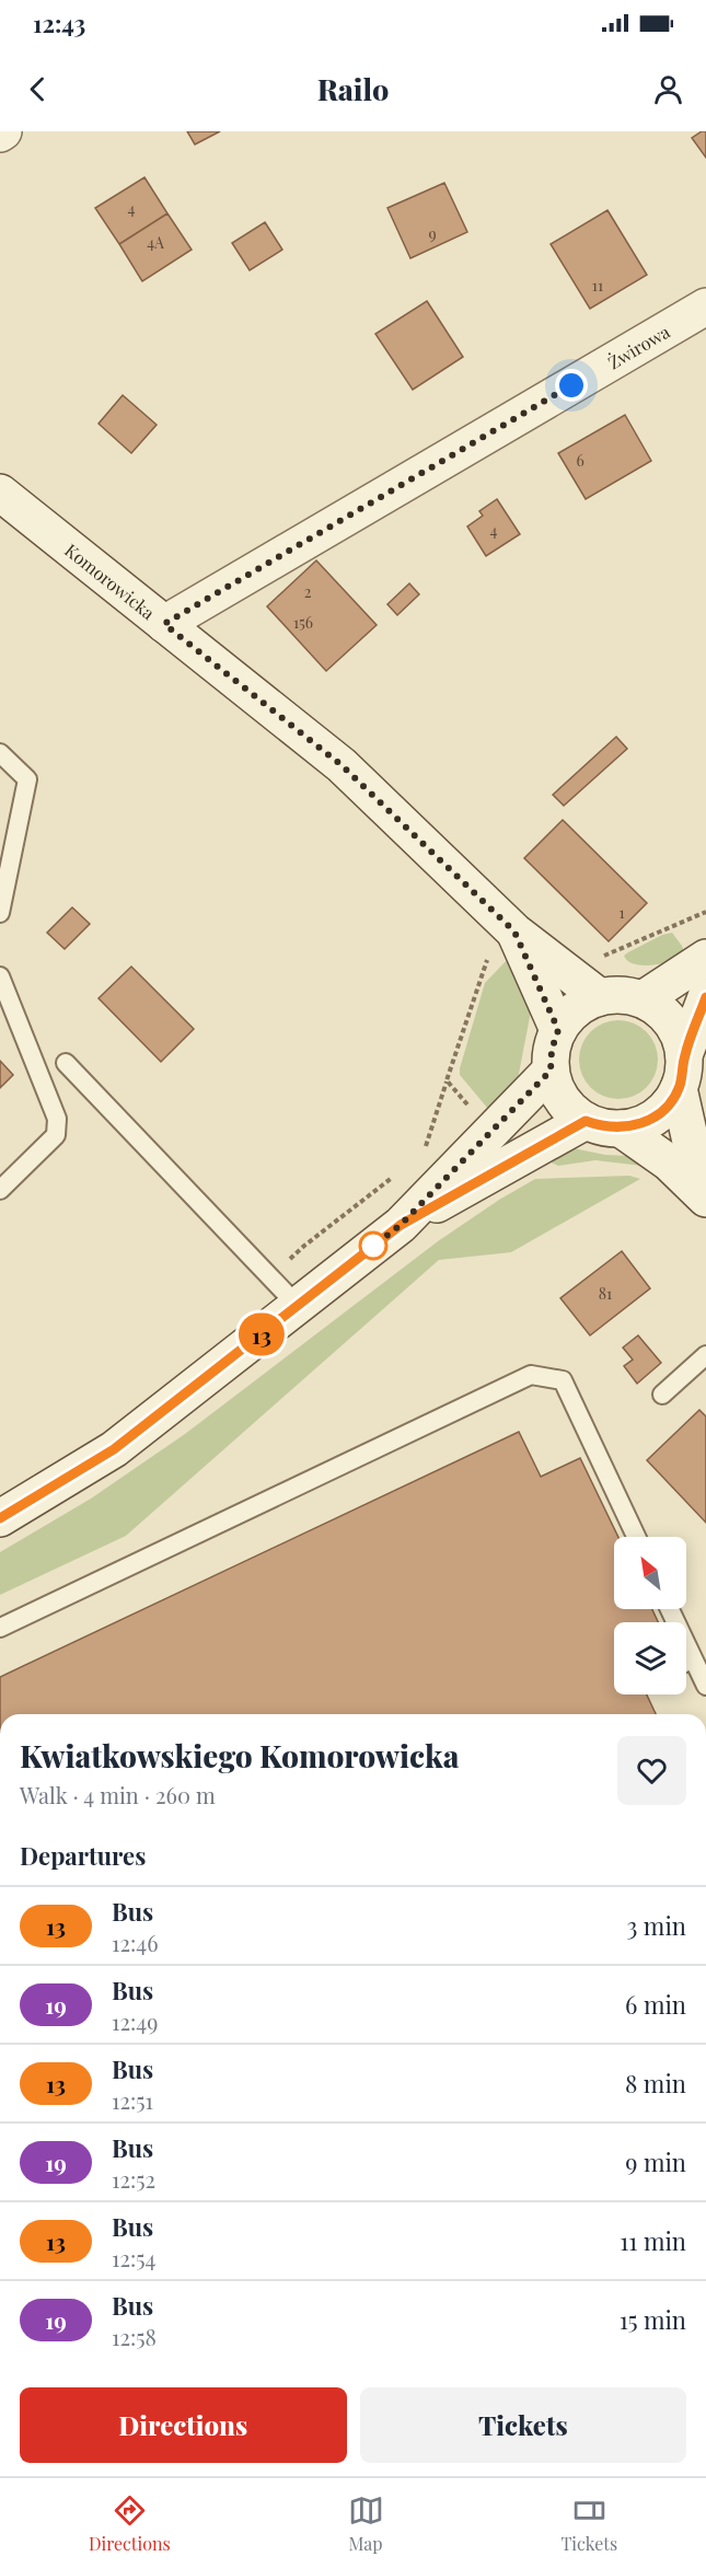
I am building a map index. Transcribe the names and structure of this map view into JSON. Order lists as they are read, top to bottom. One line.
{"streets":{"street":["Żwirowa","Komorowicka"]},"crossings":[["Żwirowa","Komorowicka"]],"lines":["bus line 13"],"house_numbers":["4","9","4A","11","6","4","2","156","1","81"],"north":"top left","page":{"status":"12:43","header":"Railo","on_map":"13","heading":[["Kwiatkowskiego Komorowicka","Walk · 4 min · 260 m"],"Departures"],"list":[{"mark":"13","name":"Bus","note":"12:46","value":"3 min"},{"mark":"19","name":"Bus","note":"12:49","value":"6 min"},{"mark":"13","name":"Bus","note":"12:51","value":"8 min"},{"mark":"19","name":"Bus","note":"12:52","value":"9 min"},{"mark":"13","name":"Bus","note":"12:54","value":"11 min"},{"mark":"19","name":"Bus","note":"12:58","value":"15 min"}],"buttons":["Directions","Tickets"],"tabs":["Directions","Map","Tickets"]}}
